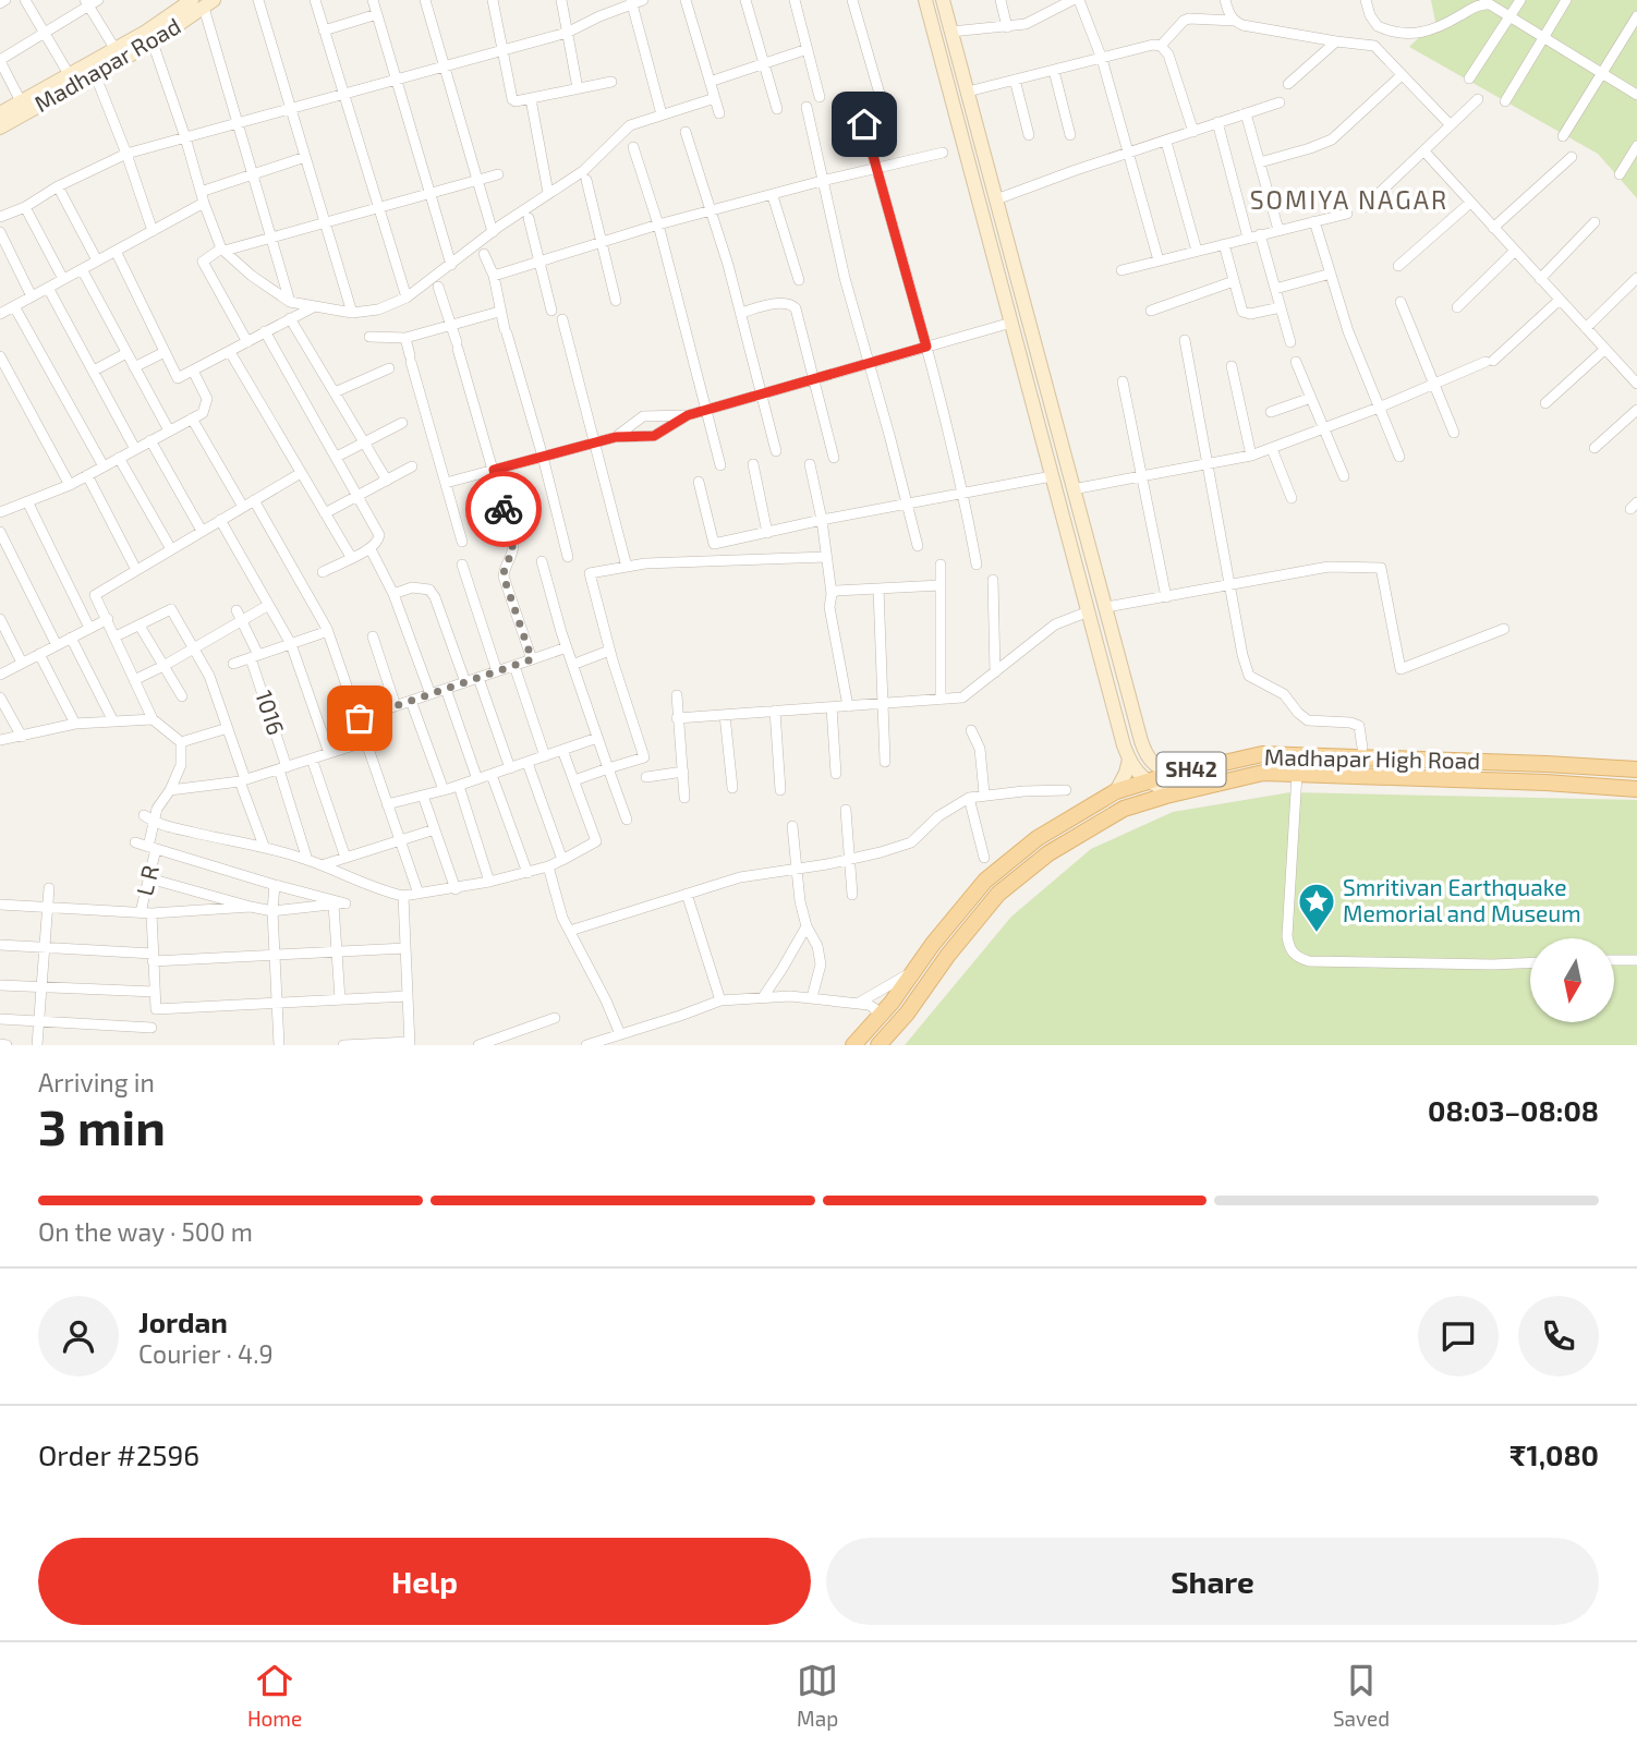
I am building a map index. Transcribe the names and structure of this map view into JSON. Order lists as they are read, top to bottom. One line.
{"streets":{"main road":["Madhapar Road","Madhapar High Road","SH42"],"street":["1016","L R"]},"districts":["SOMIYA NAGAR"],"places":{"place":["Smritivan Earthquake Memorial and Museum"]},"north":"bottom","page":{"heading":["3 min","Arriving in","08:03–08:08"],"panel":["Jordan","Courier · 4.9","Order #2596","₹1,080"],"bar":"On the way · 500 m","buttons":["Help","Share"],"tabs":["Home","Map","Saved"]}}
